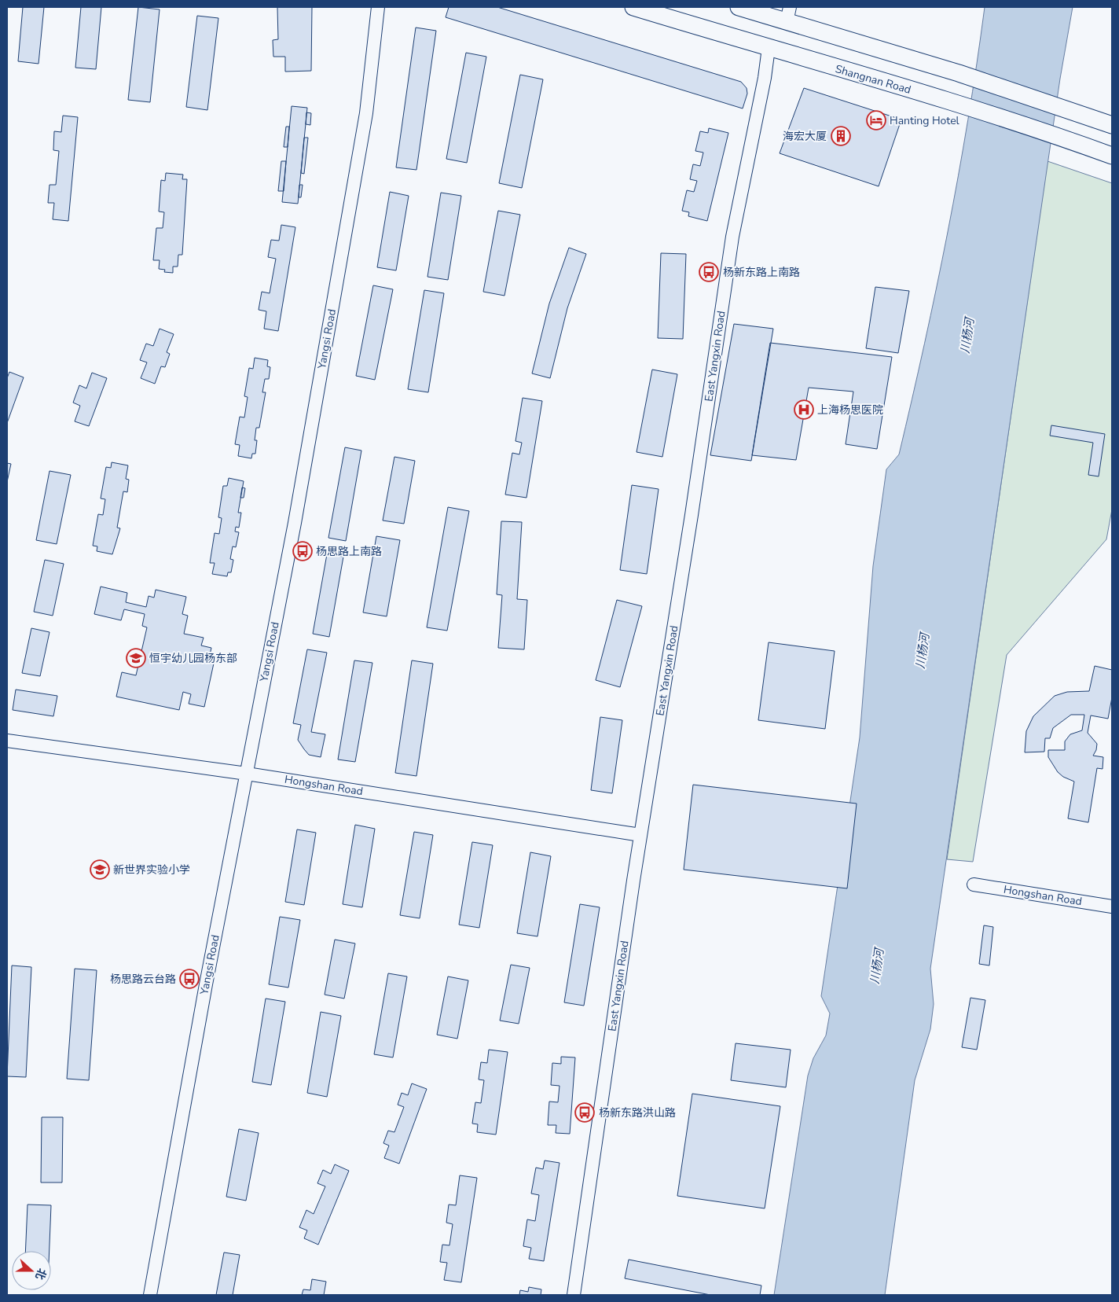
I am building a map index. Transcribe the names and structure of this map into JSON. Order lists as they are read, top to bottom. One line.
{"streets":{"main road":["Shangnan Road"],"street":["Yangsi Road","East Yangxin Road","Hongshan Road"]},"crossings":[["Shangnan Road","East Yangxin Road"],["Yangsi Road","Hongshan Road"],["East Yangxin Road","Hongshan Road"]],"water":["川杨河"],"places":{"hotel":["Hanting Hotel"],"building":["海宏大厦"],"bus stop":["杨新东路上南路","杨思路上南路","杨思路云台路","杨新东路洪山路"],"hospital":["上海杨思医院"],"school or university":["恒宇幼儿园杨东部","新世界实验小学"]},"north":"right"}
